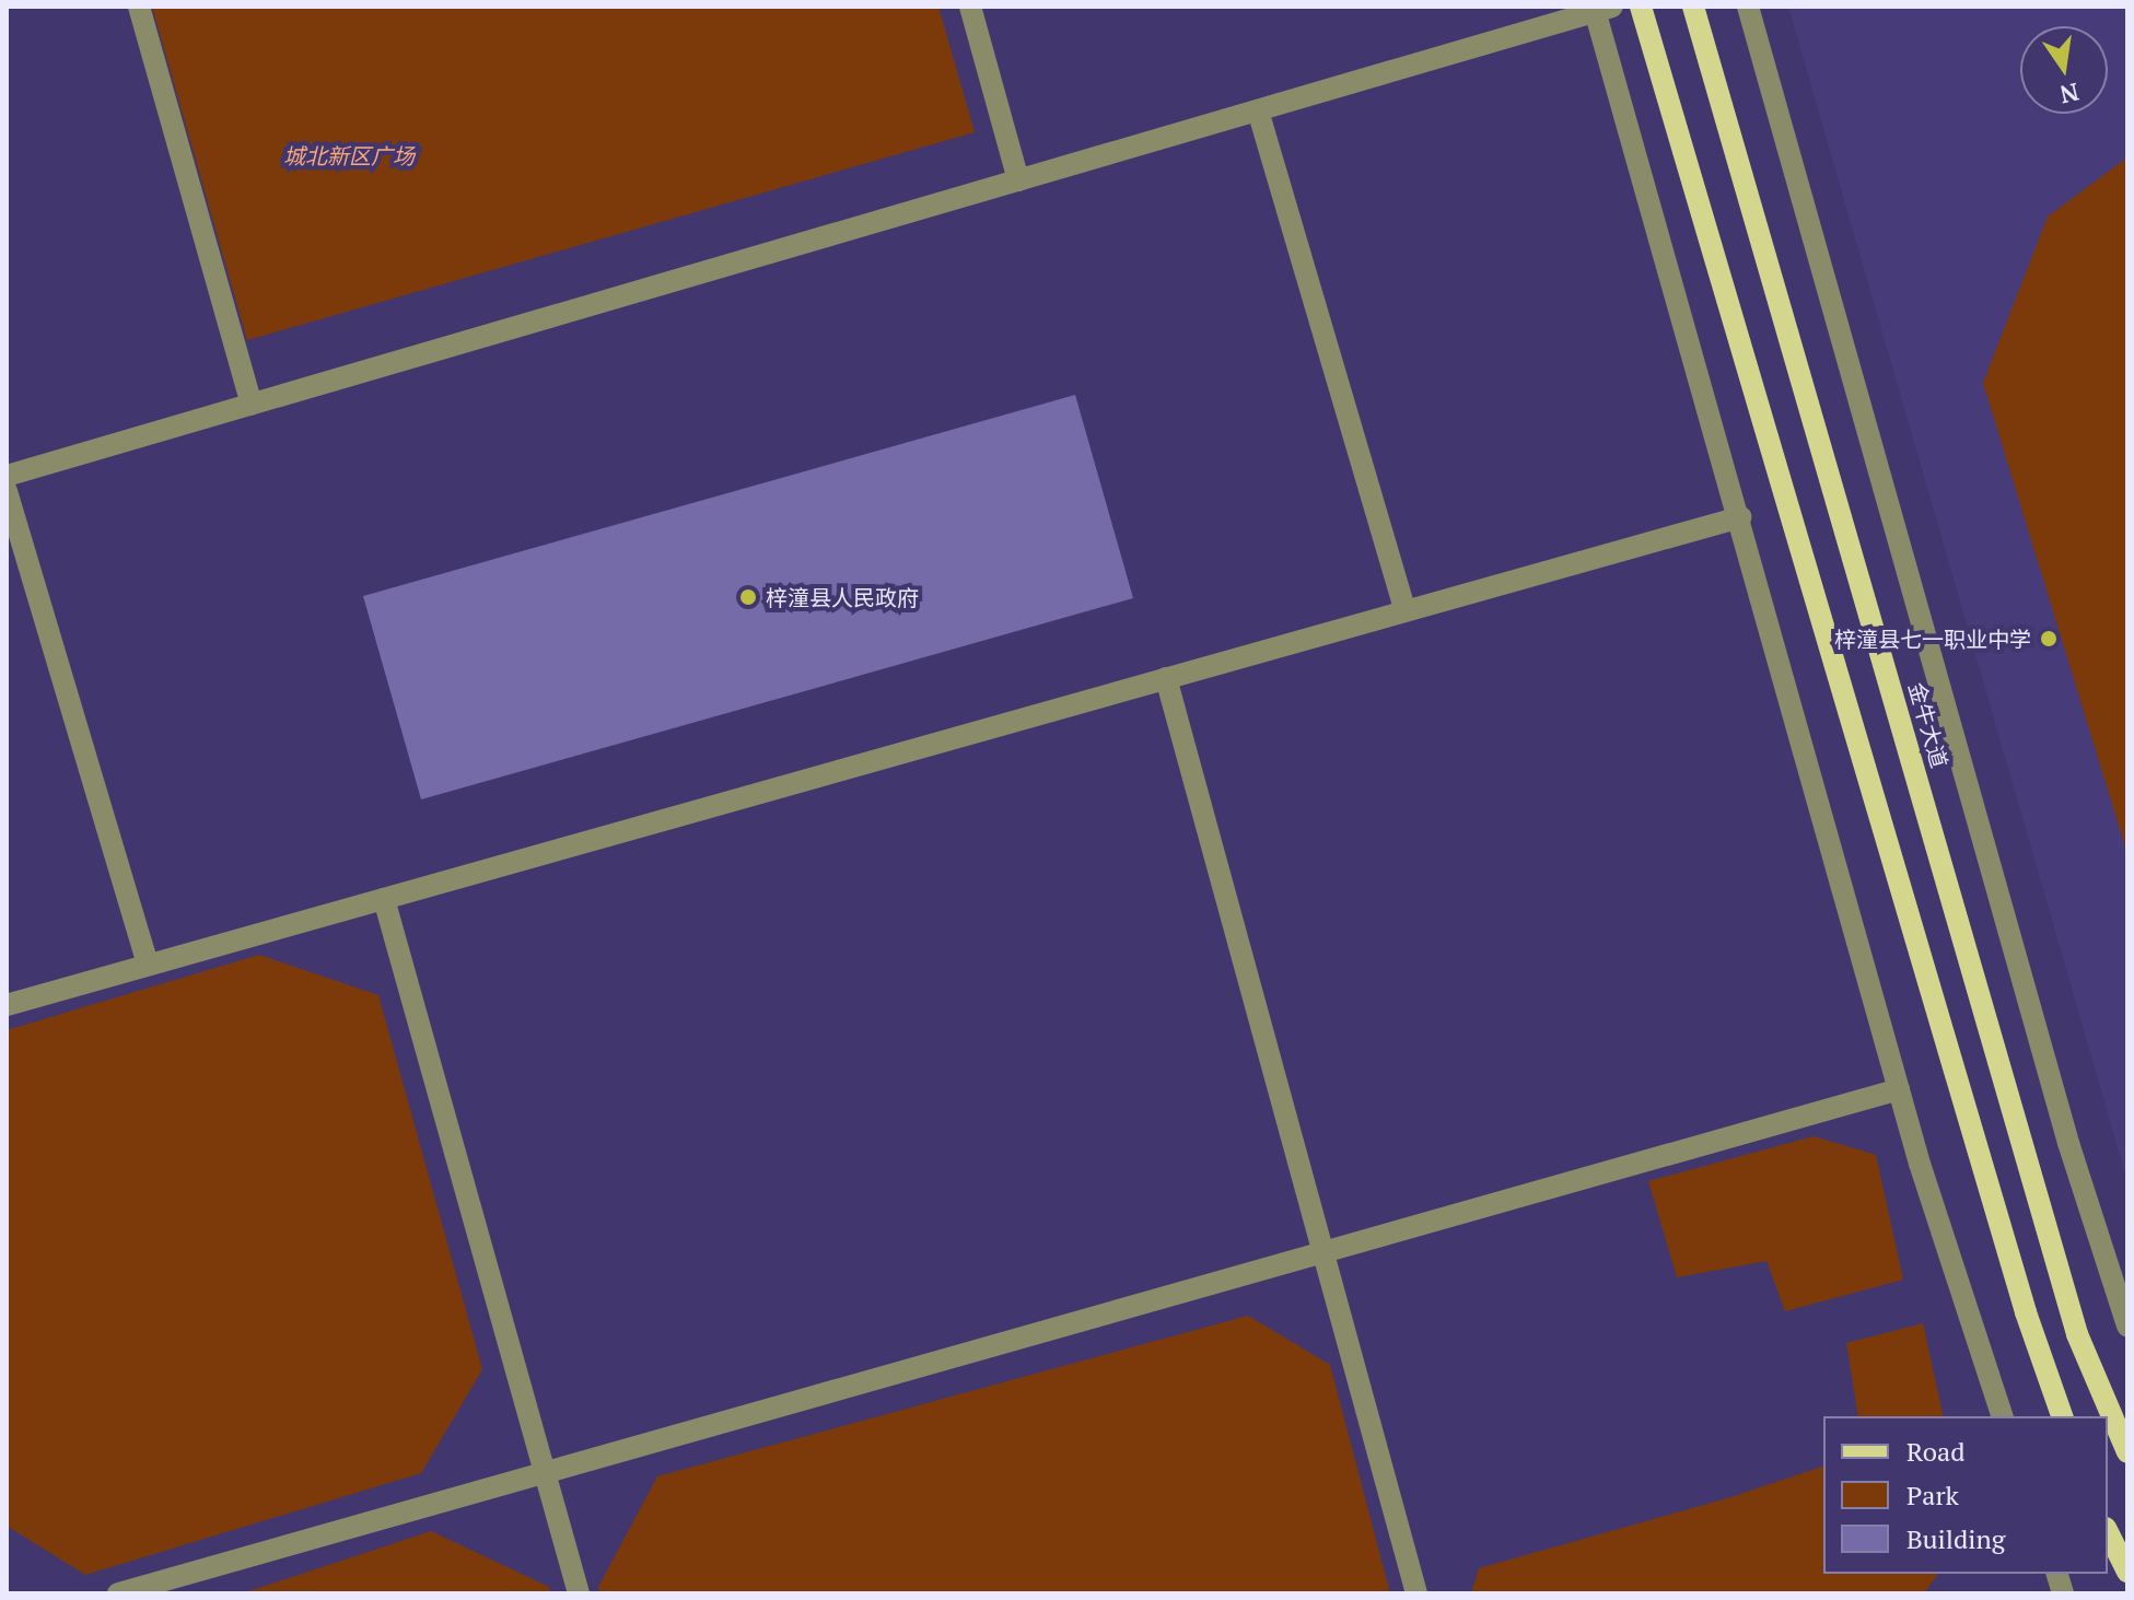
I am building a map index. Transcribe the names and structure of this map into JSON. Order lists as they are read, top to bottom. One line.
{"streets":{"main road":["金牛大道"]},"parks":["城北新区广场"],"places":["梓潼县人民政府","梓潼县七一职业中学"],"legend":["Road","Park","Building"],"north":"bottom"}
